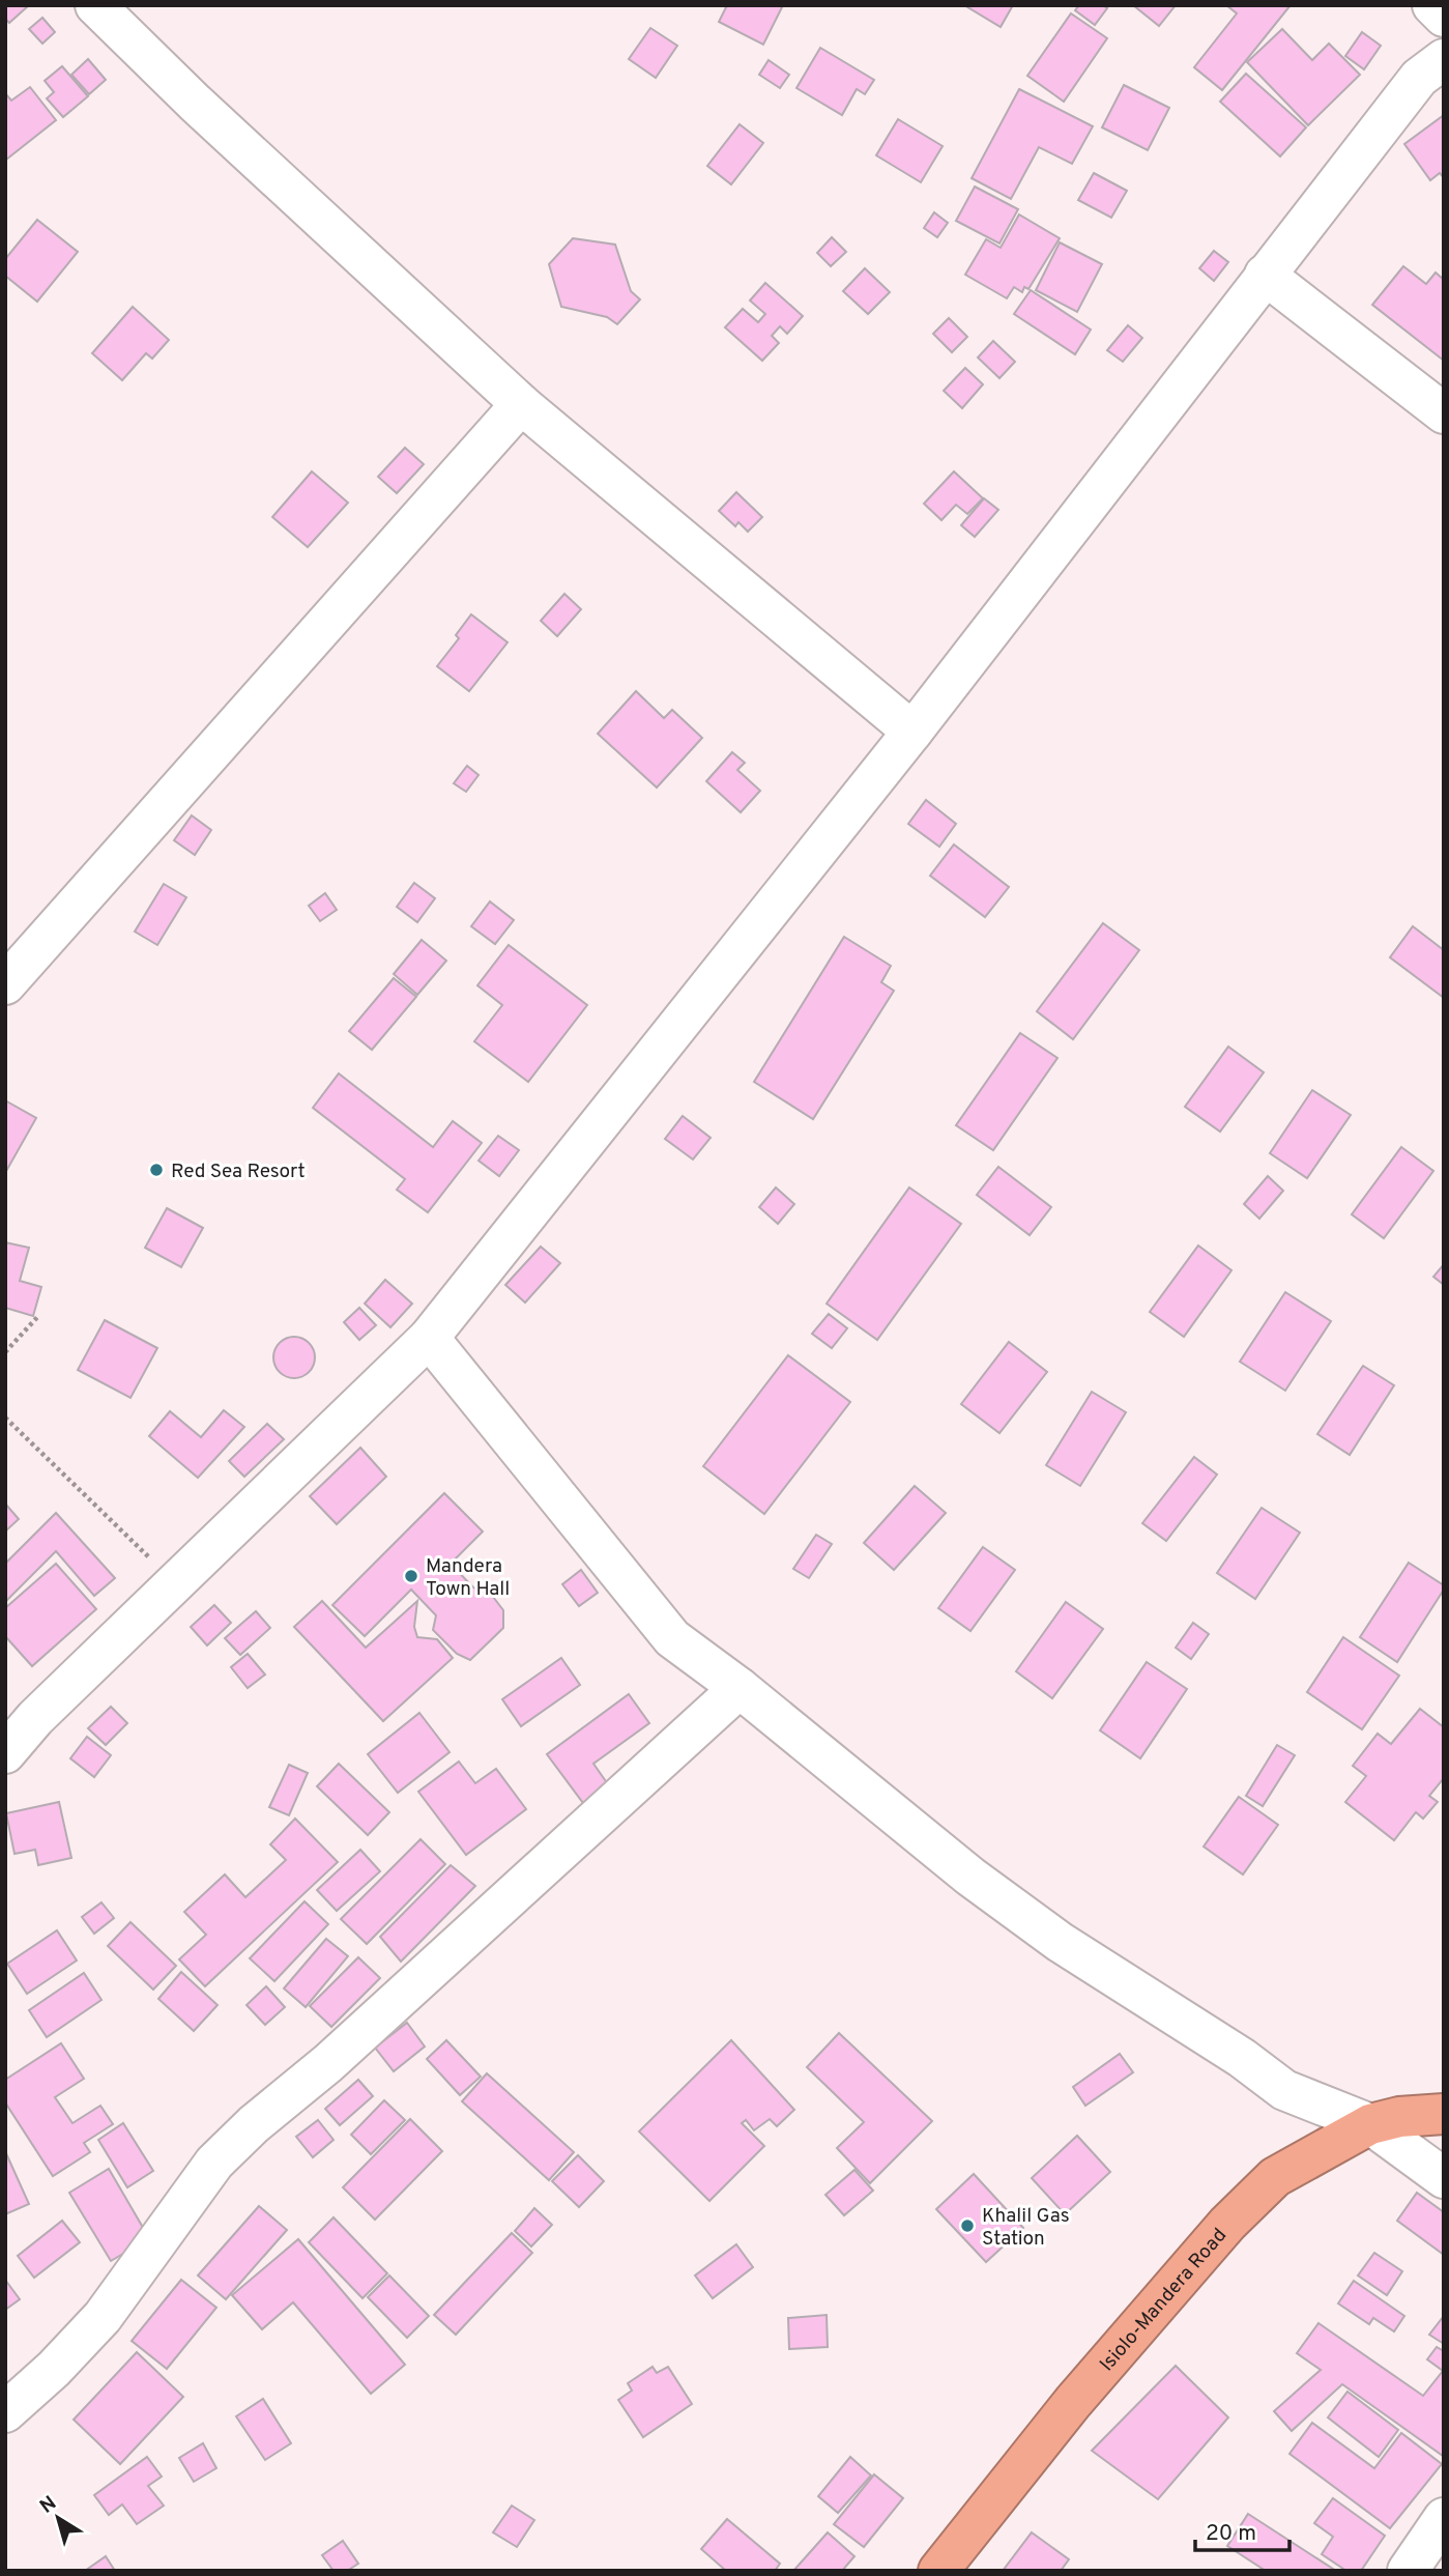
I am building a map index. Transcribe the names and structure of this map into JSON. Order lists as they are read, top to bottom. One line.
{"streets":{"highway":["Isiolo-Mandera Road"]},"places":["Red Sea Resort","Mandera Town Hall","Khalil Gas Station"],"scale_bar":"20 m","north":"top left"}
